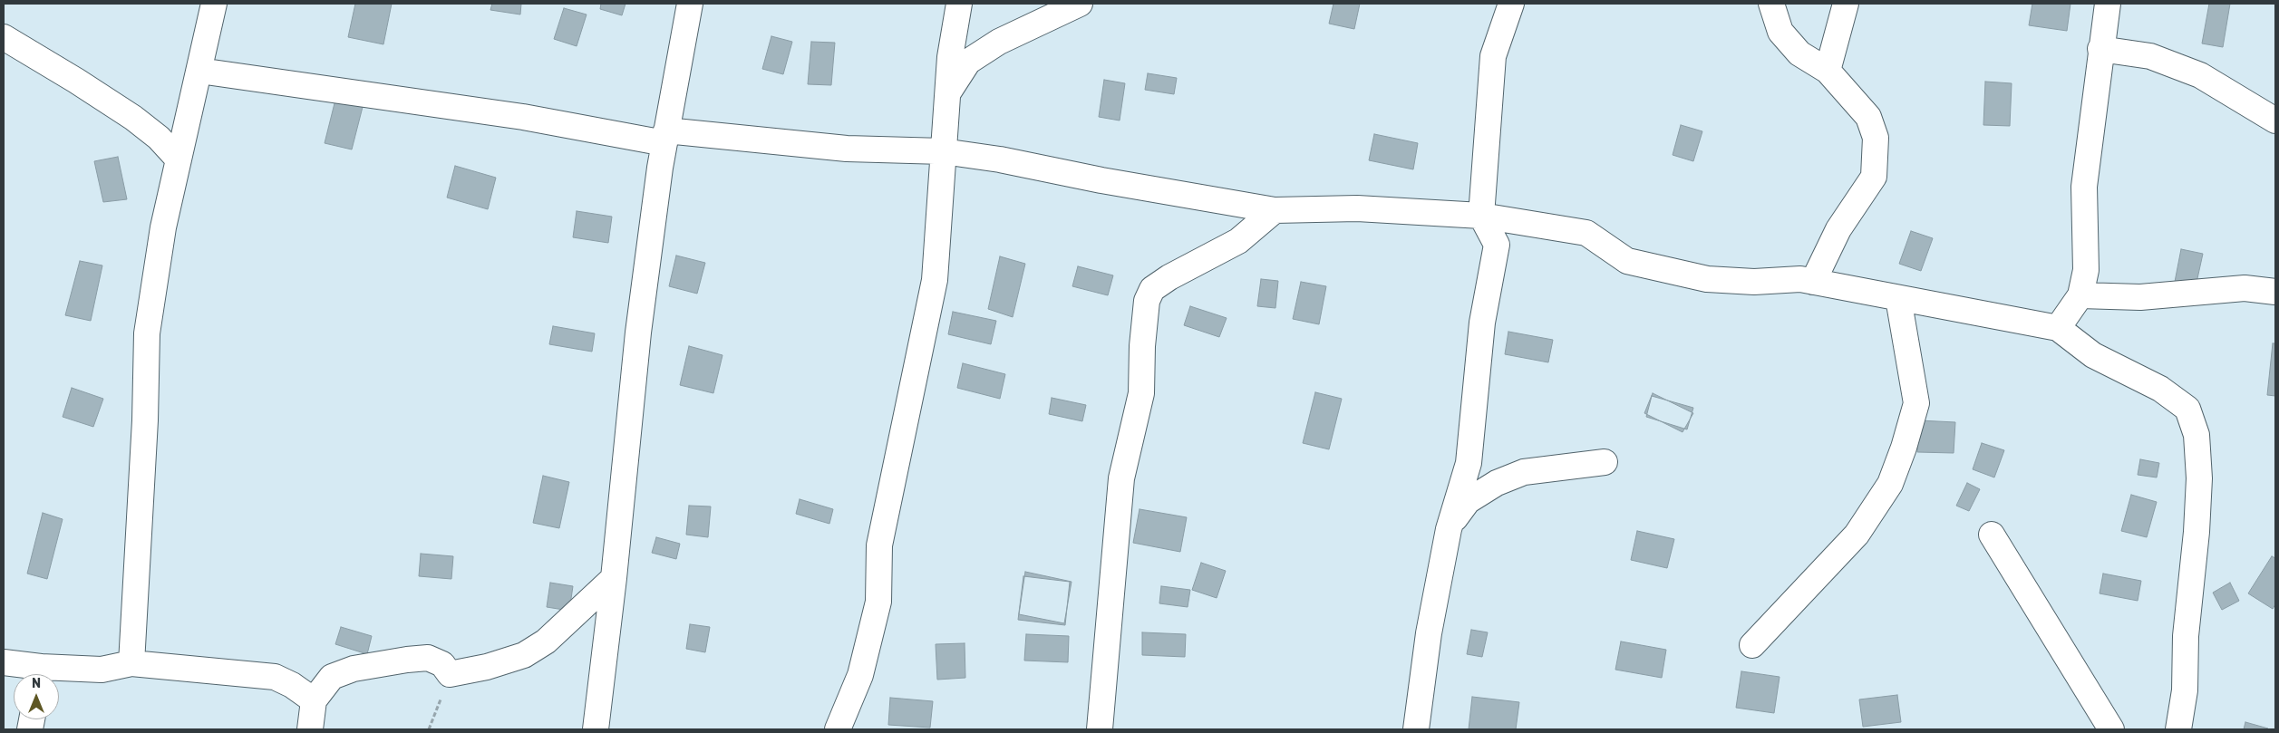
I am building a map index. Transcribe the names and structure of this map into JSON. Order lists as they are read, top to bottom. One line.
{"north":"top"}
